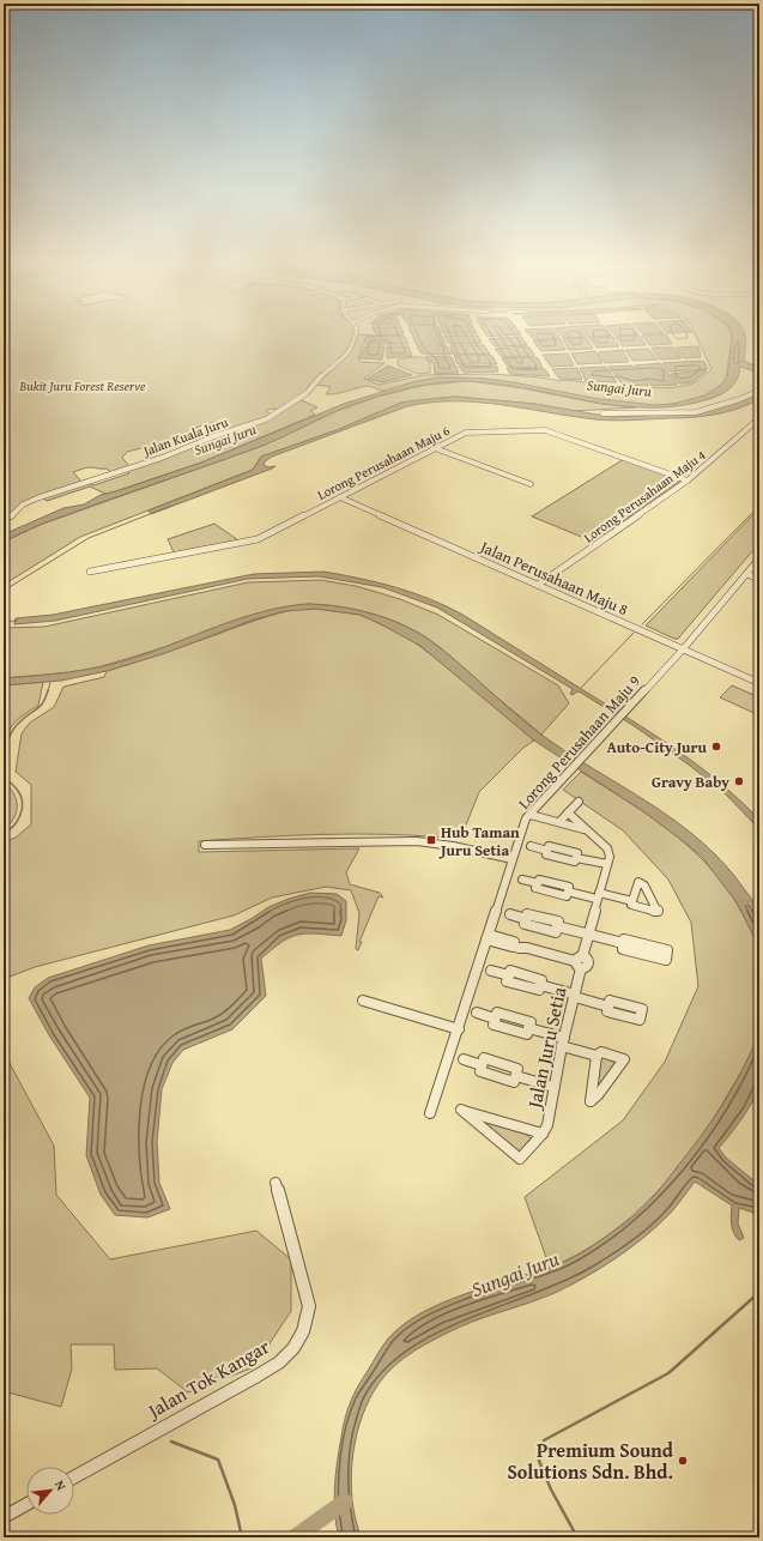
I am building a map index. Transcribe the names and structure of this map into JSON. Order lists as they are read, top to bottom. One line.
{"streets":{"street":["Jalan Kuala Juru","Lorong Perusahaan Maju 6","Lorong Perusahaan Maju 4","Jalan Perusahaan Maju 8","Lorong Perusahaan Maju 9","Jalan Juru Setia","Jalan Tok Kangar"]},"crossings":[["Lorong Perusahaan Maju 6","Lorong Perusahaan Maju 4"],["Lorong Perusahaan Maju 6","Jalan Perusahaan Maju 8"],["Lorong Perusahaan Maju 4","Jalan Perusahaan Maju 8"],["Jalan Perusahaan Maju 8","Lorong Perusahaan Maju 9"]],"water":["Sungai Juru"],"parks":["Bukit Juru Forest Reserve"],"places":{"other":["Auto-City Juru","Gravy Baby","Premium Sound Solutions Sdn. Bhd."],"transit":["Hub Taman Juru Setia"]},"north":"top right"}
